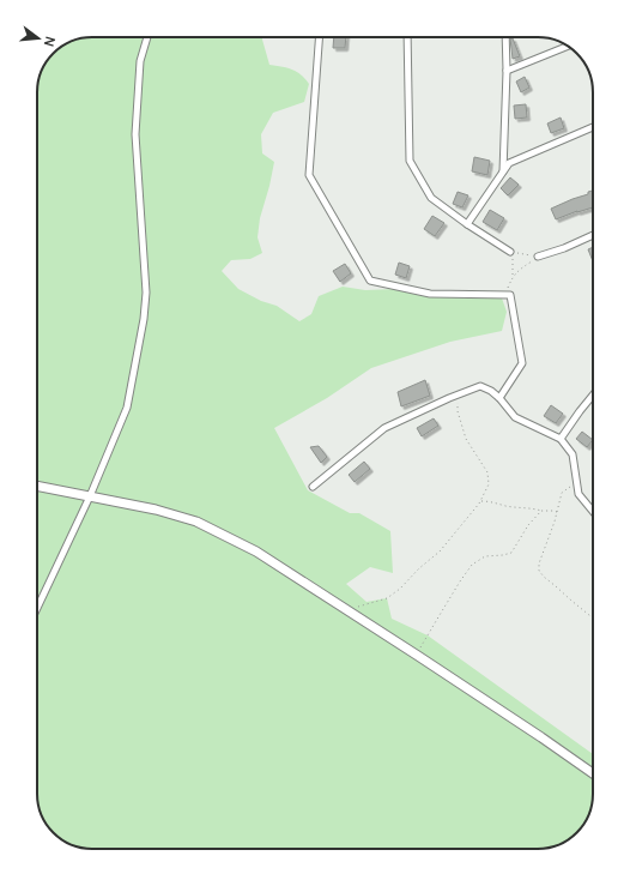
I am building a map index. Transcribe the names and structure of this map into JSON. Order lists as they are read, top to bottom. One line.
{"north":"right"}
